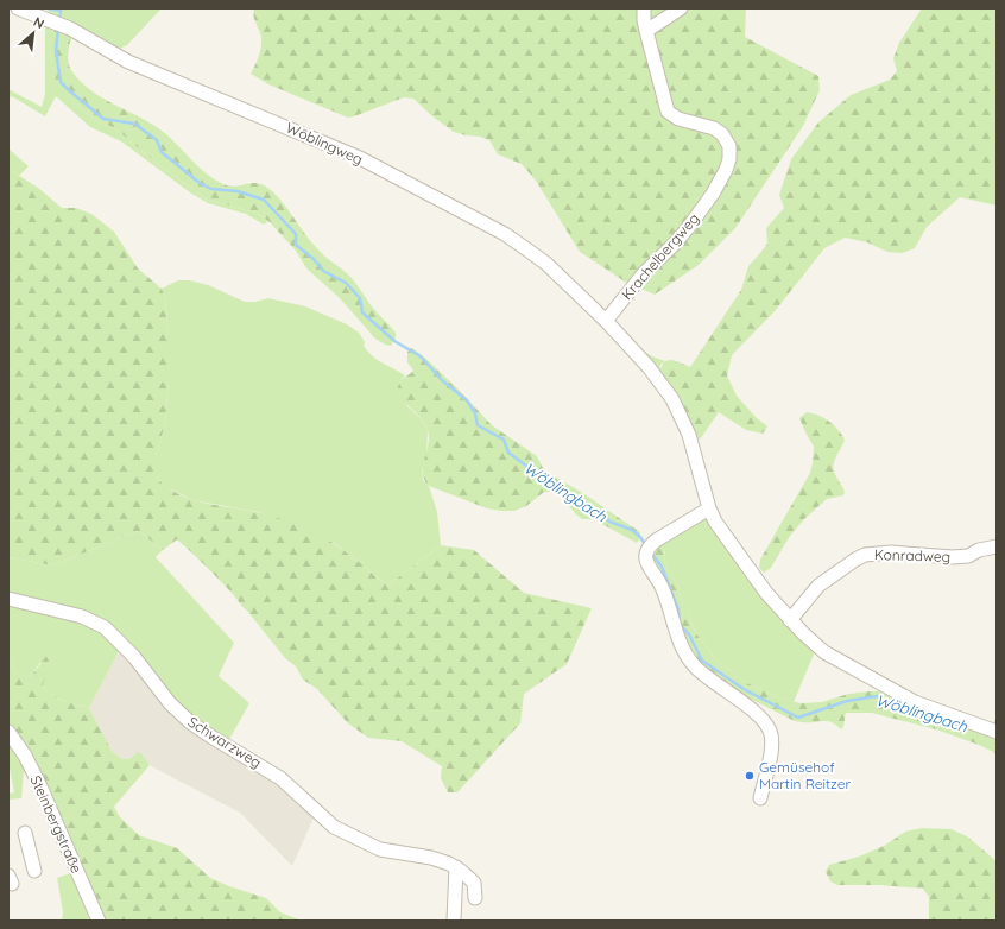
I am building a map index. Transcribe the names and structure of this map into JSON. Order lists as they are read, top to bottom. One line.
{"streets":{"street":["Wöblingweg","Krachelbergweg","Konradweg","Schwarzweg","Steinbergstraße"]},"crossings":[["Wöblingweg","Krachelbergweg"],["Wöblingweg","Konradweg"]],"water":["Wöblingbach"],"places":["Gemüsehof Martin Reitzer"],"north":"top right"}
